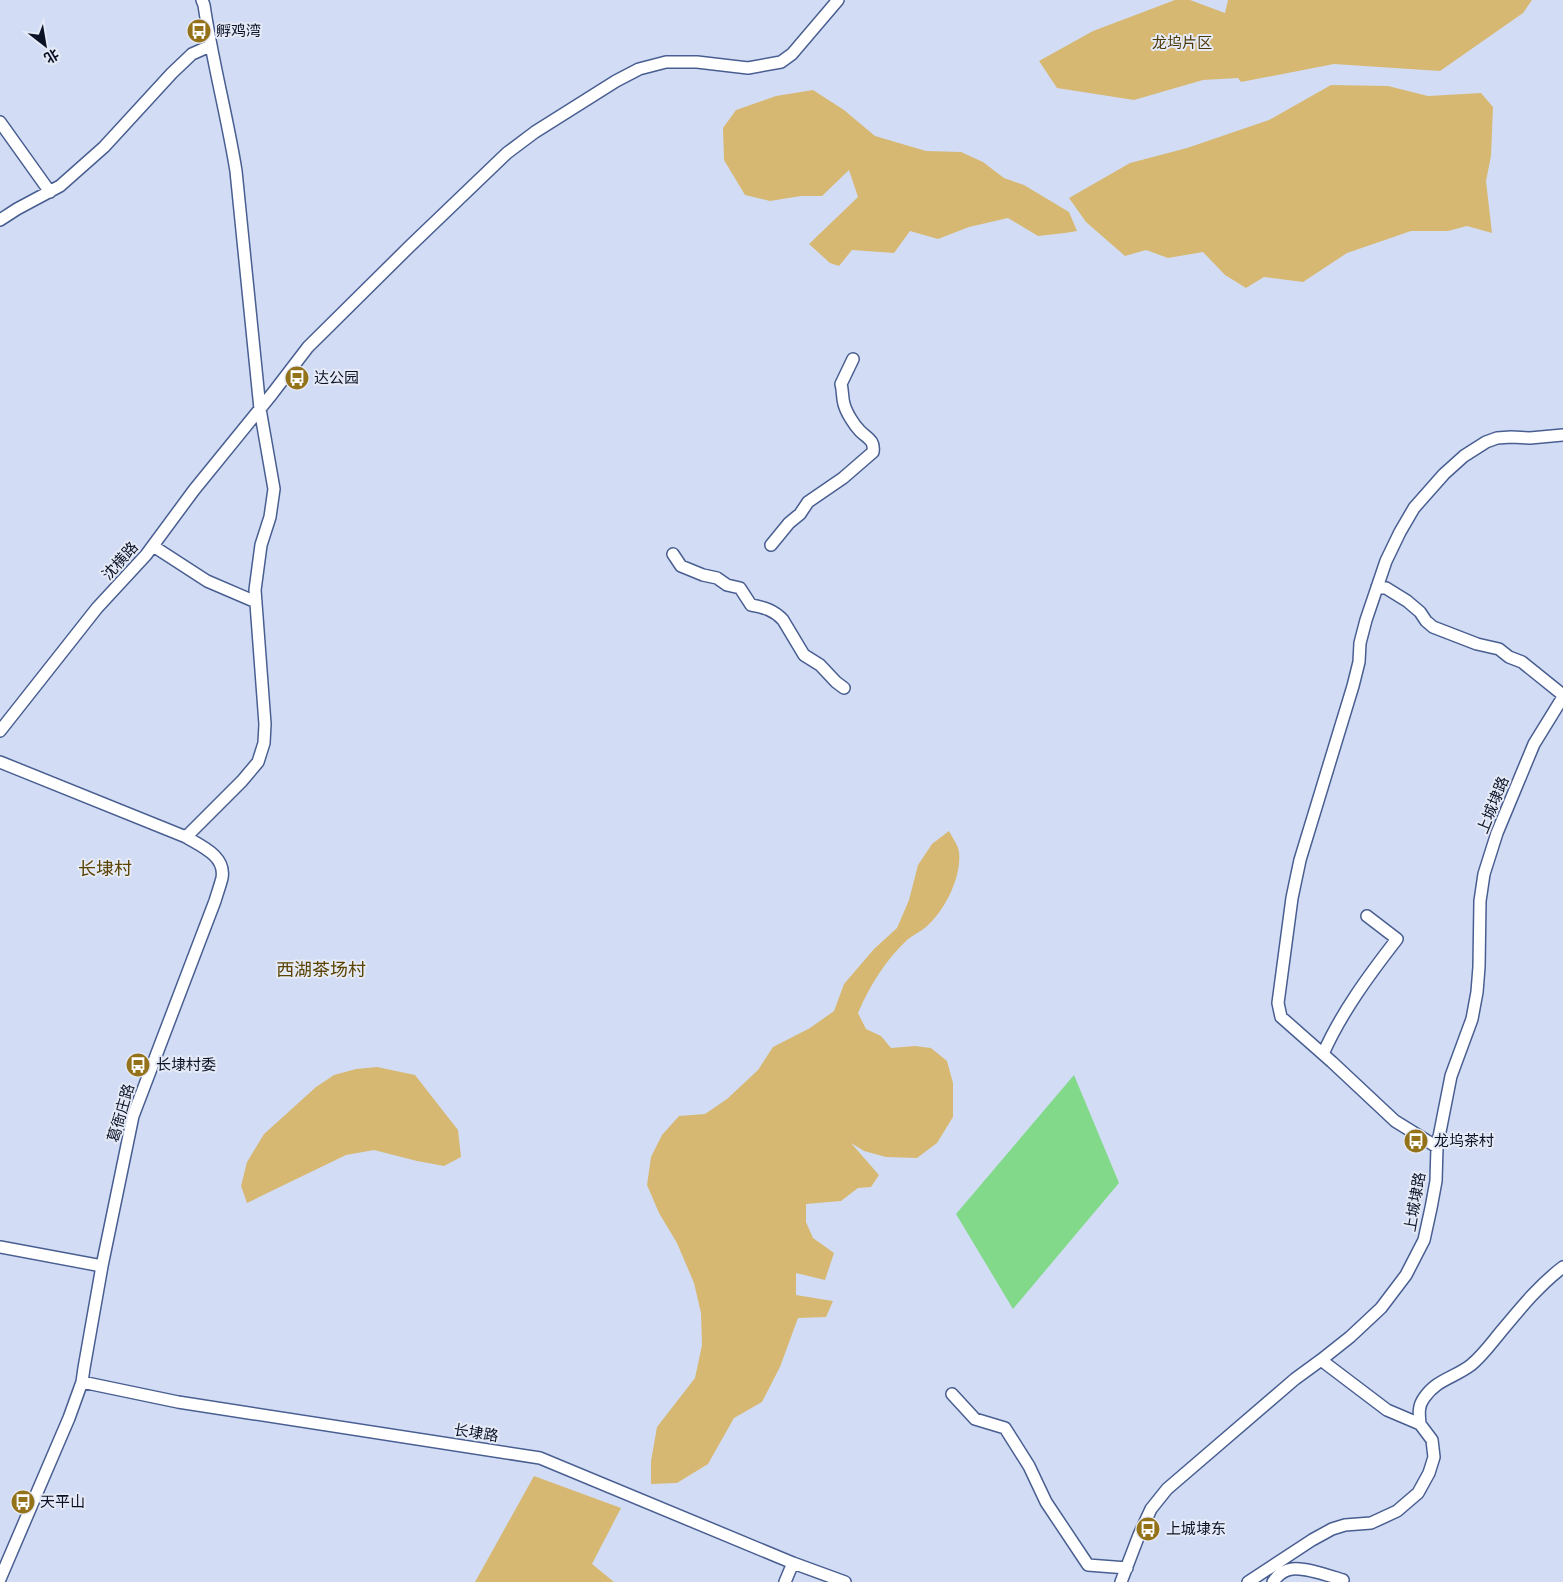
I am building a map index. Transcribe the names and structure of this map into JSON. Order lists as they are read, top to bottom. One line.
{"streets":{"street":["沈横路","上城埭路","葛衙庄路","长埭路"]},"crossings":[["葛衙庄路","长埭路"]],"districts":["长埭村","西湖茶场村"],"parks":["龙坞片区"],"places":{"bus stop":["孵鸡湾","达公园","长埭村委","龙坞茶村","天平山","上城埭东"]},"north":"bottom right"}
